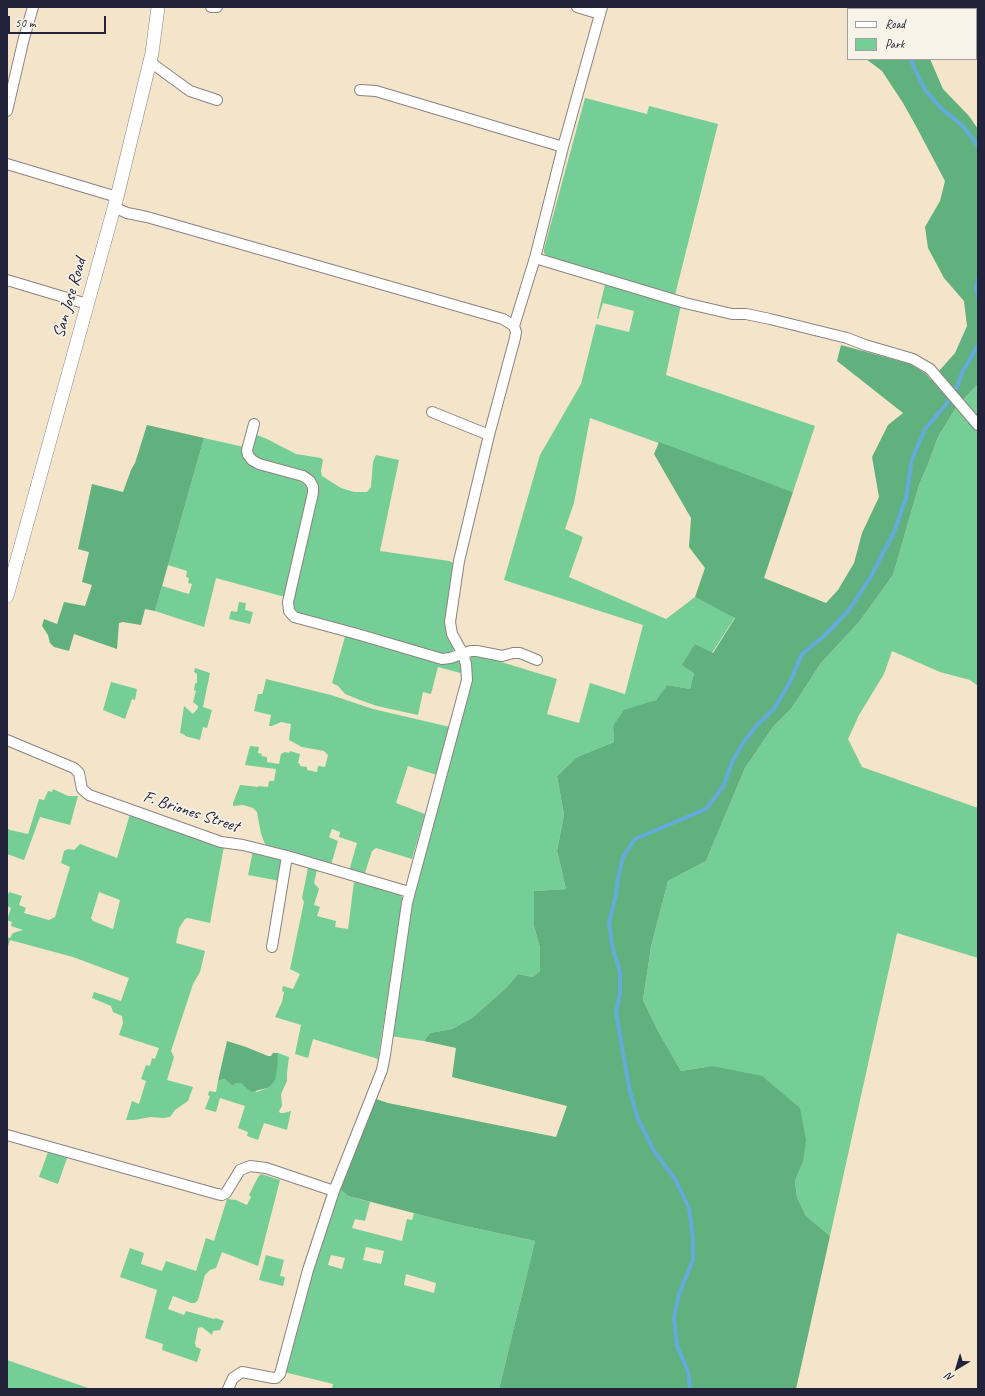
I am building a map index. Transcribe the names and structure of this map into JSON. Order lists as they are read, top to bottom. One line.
{"streets":{"street":["San Jose Road","F. Briones Street"]},"legend":["Road","Park"],"scale_bar":"50 m","north":"bottom left"}
